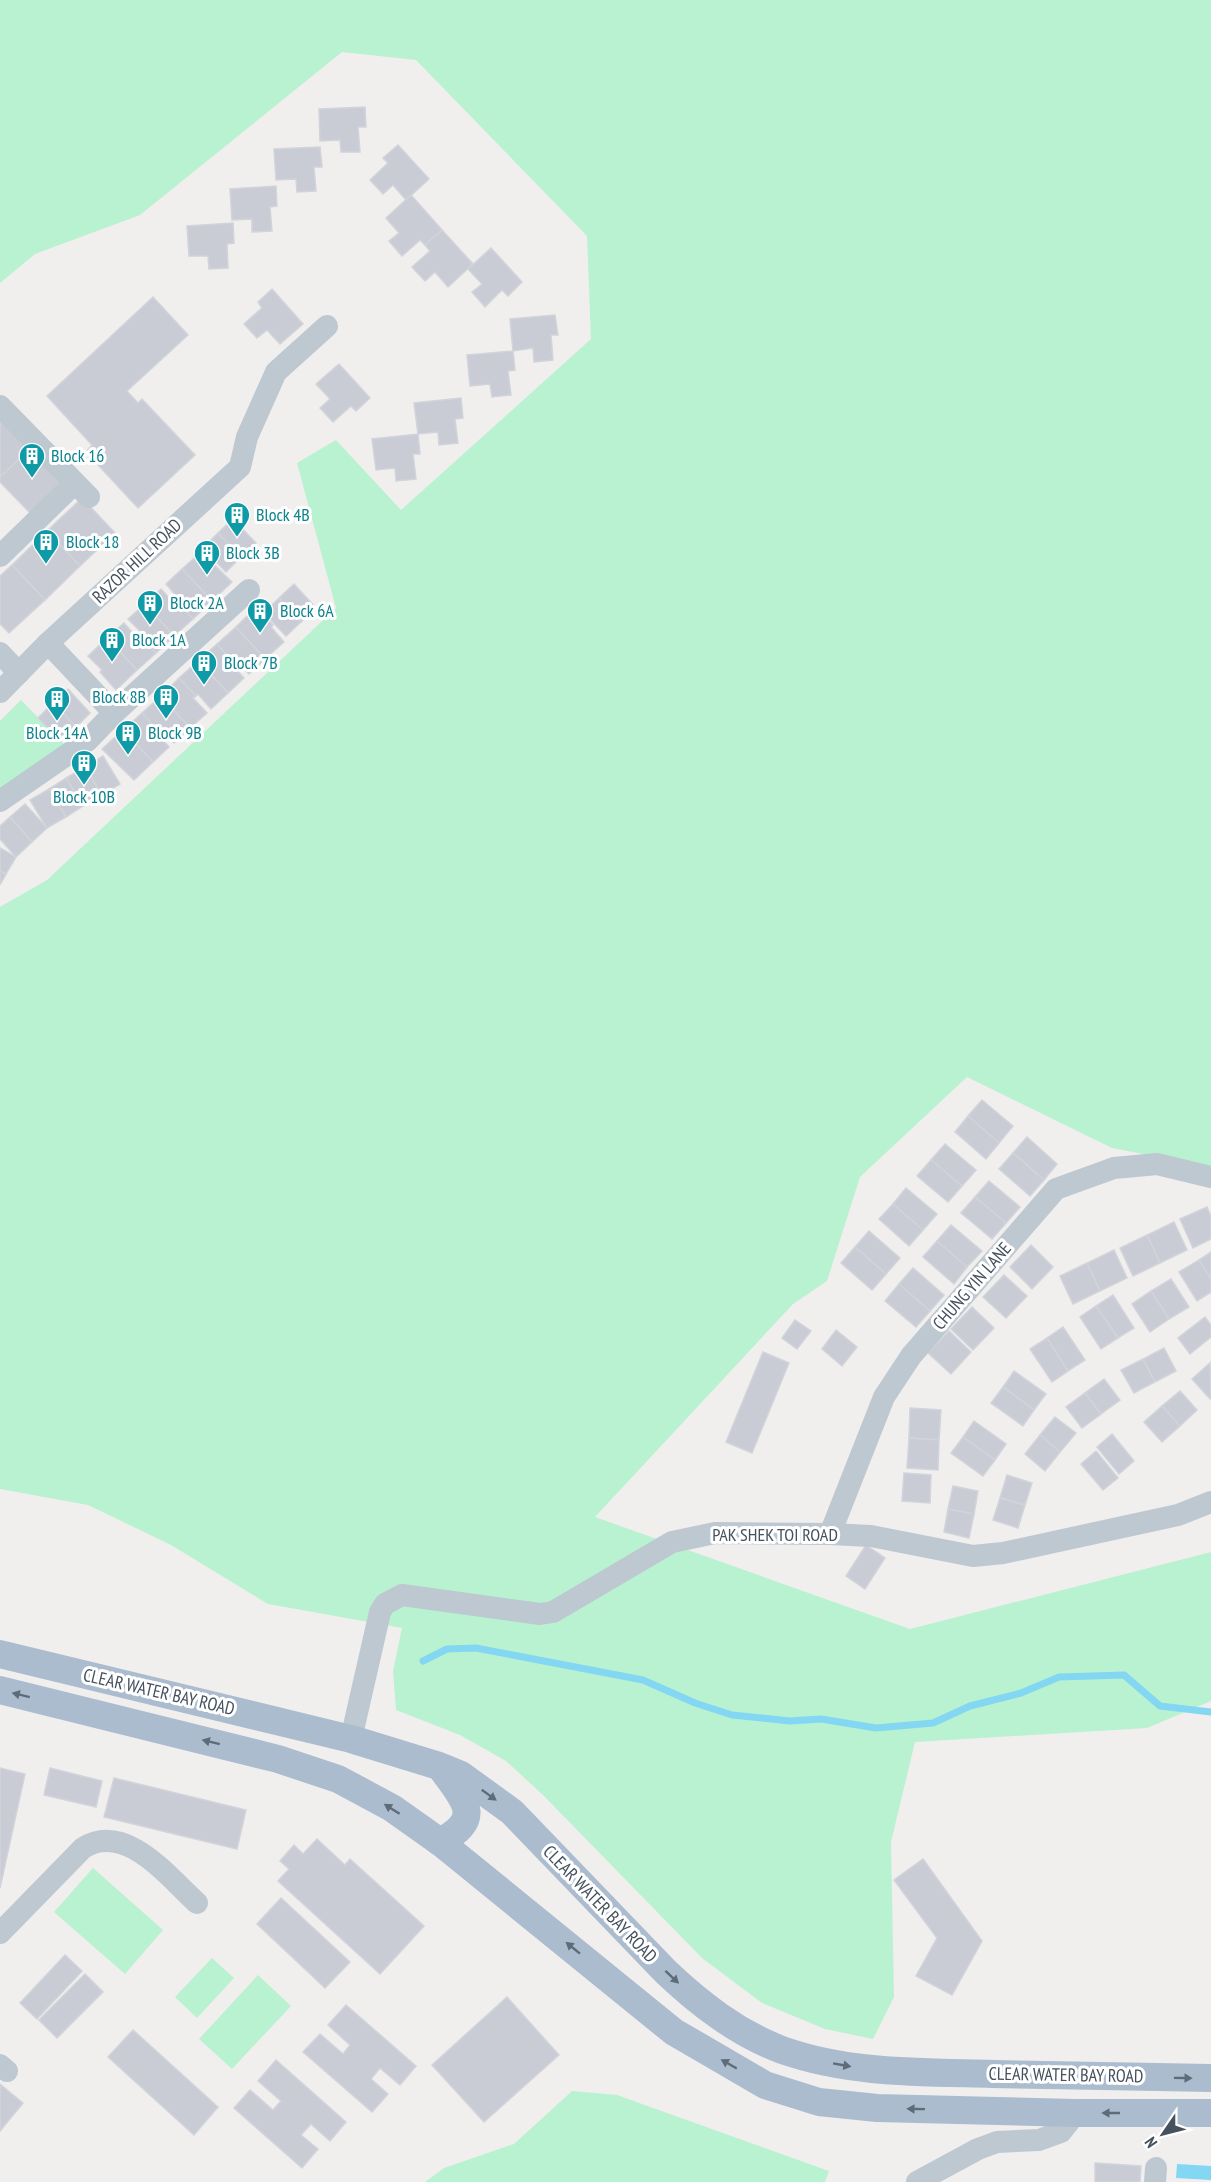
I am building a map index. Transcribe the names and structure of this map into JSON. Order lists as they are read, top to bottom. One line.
{"streets":{"main road":["CLEAR WATER BAY ROAD"],"street":["RAZOR HILL ROAD","CHUNG YIN LANE","PAK SHEK TOI ROAD"]},"crossings":[["CHUNG YIN LANE","PAK SHEK TOI ROAD"],["PAK SHEK TOI ROAD","CLEAR WATER BAY ROAD"]],"places":{"building":["Block 16","Block 4B","Block 18","Block 3B","Block 2A","Block 6A","Block 1A","Block 7B","Block 8B","Block 14A","Block 9B","Block 10B"]},"north":"bottom left"}
